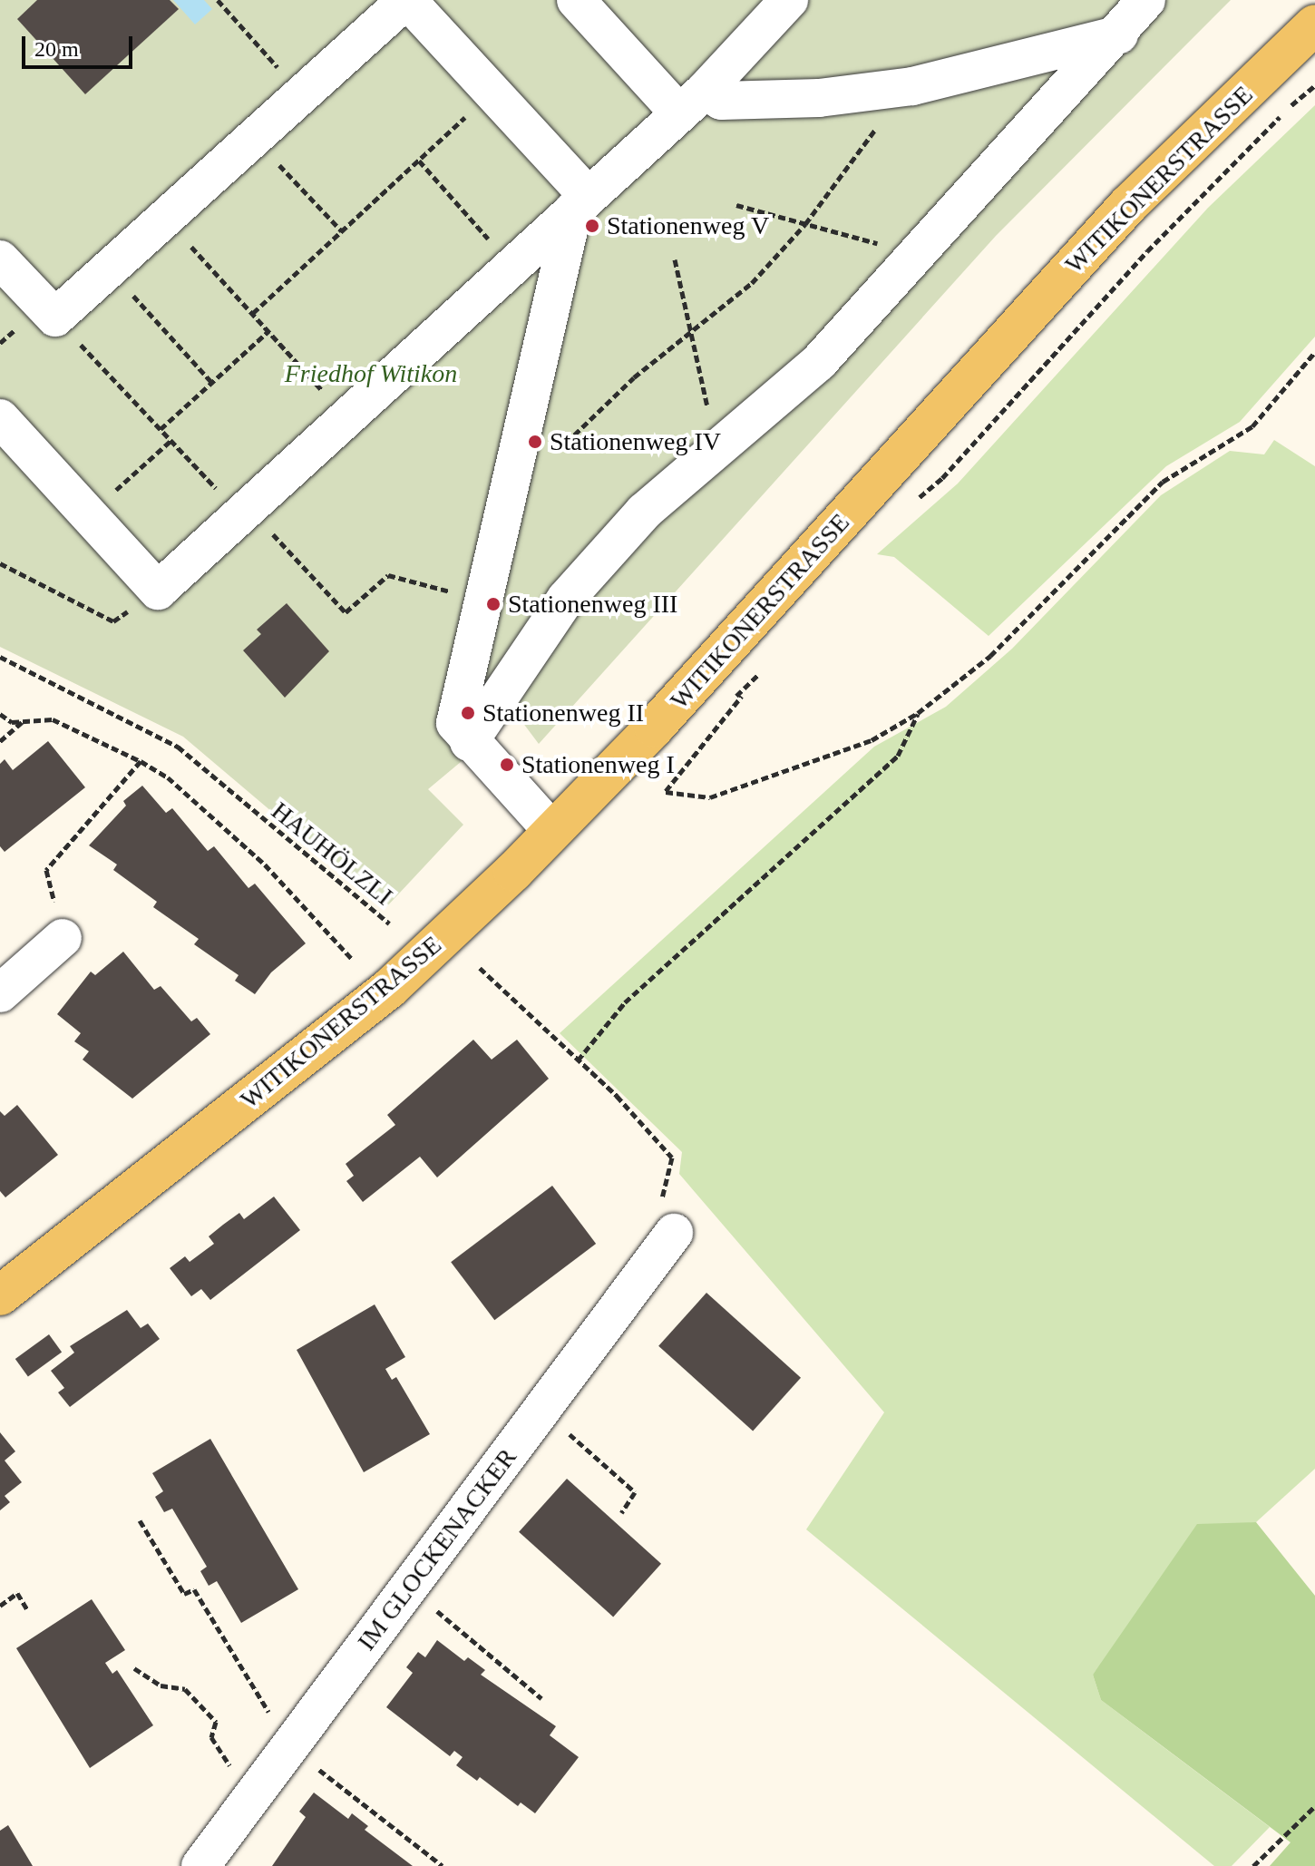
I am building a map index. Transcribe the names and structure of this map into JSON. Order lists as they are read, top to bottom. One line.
{"streets":{"main road":["WITIKONERSTRASSE"],"street":["IM GLOCKENACKER"],"path":["HAUHÖLZLI"]},"parks":["Friedhof Witikon"],"places":["Stationenweg V","Stationenweg IV","Stationenweg III","Stationenweg II","Stationenweg I"],"scale_bar":"20 m"}
